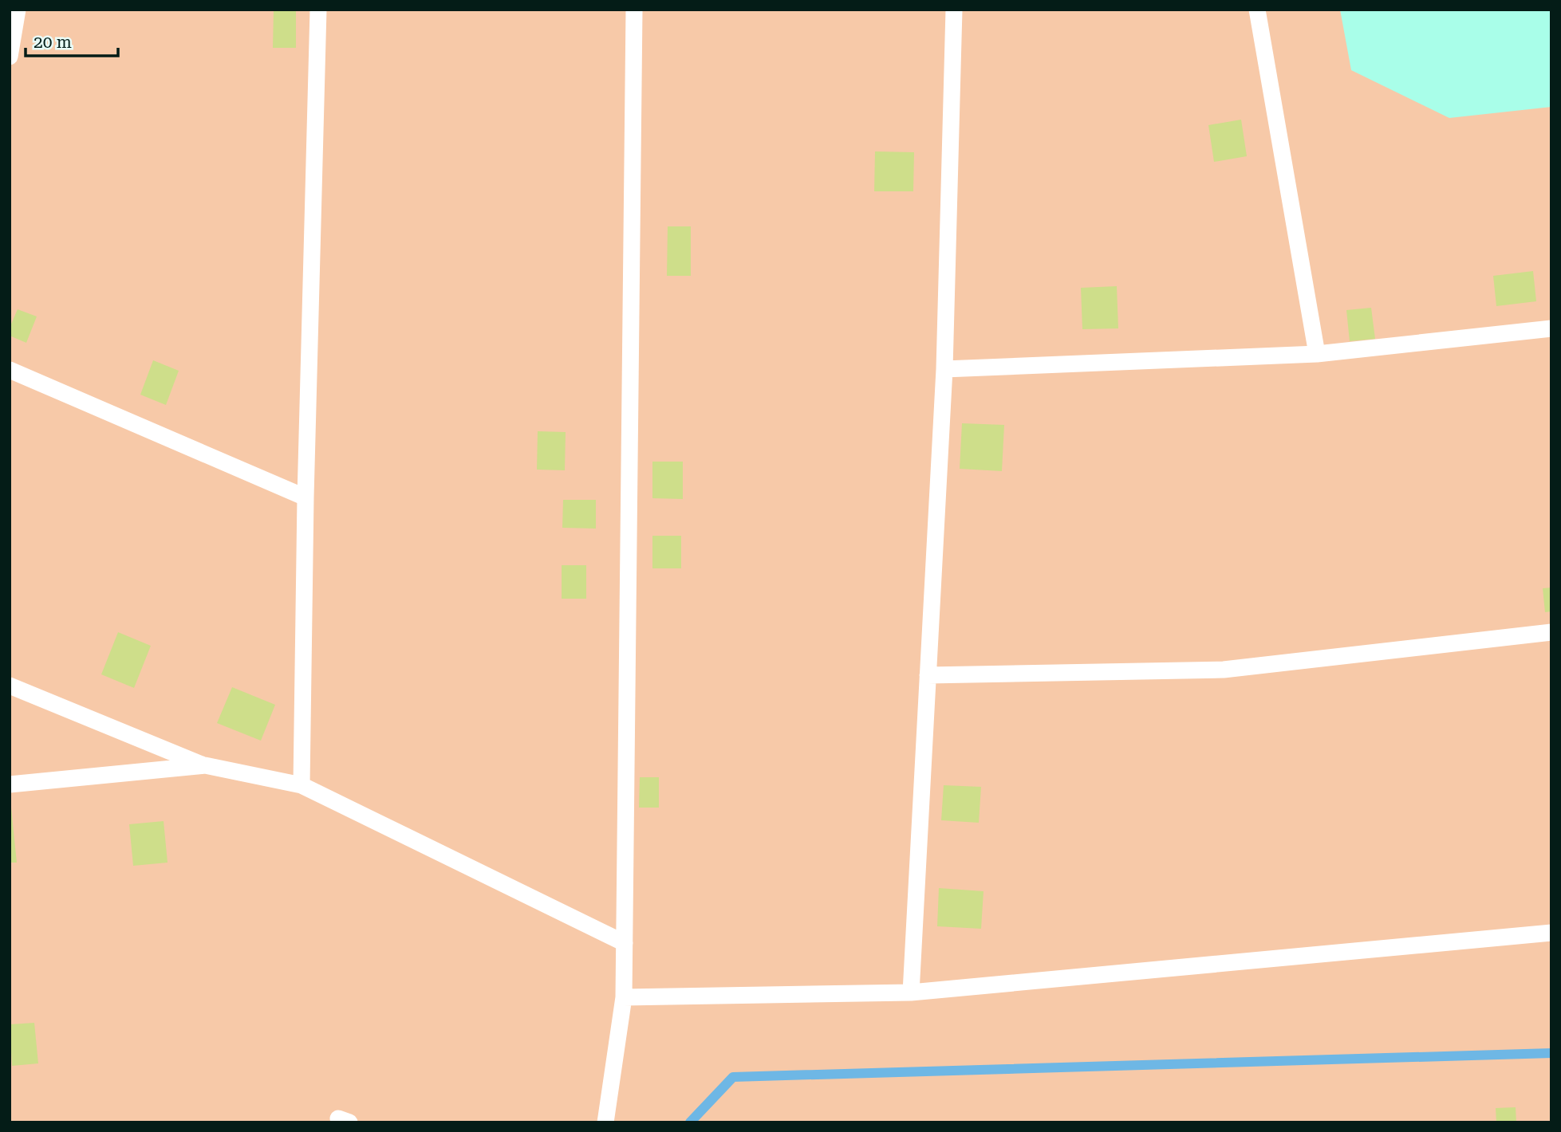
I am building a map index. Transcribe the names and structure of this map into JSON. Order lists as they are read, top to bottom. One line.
{"scale_bar":"20 m"}
